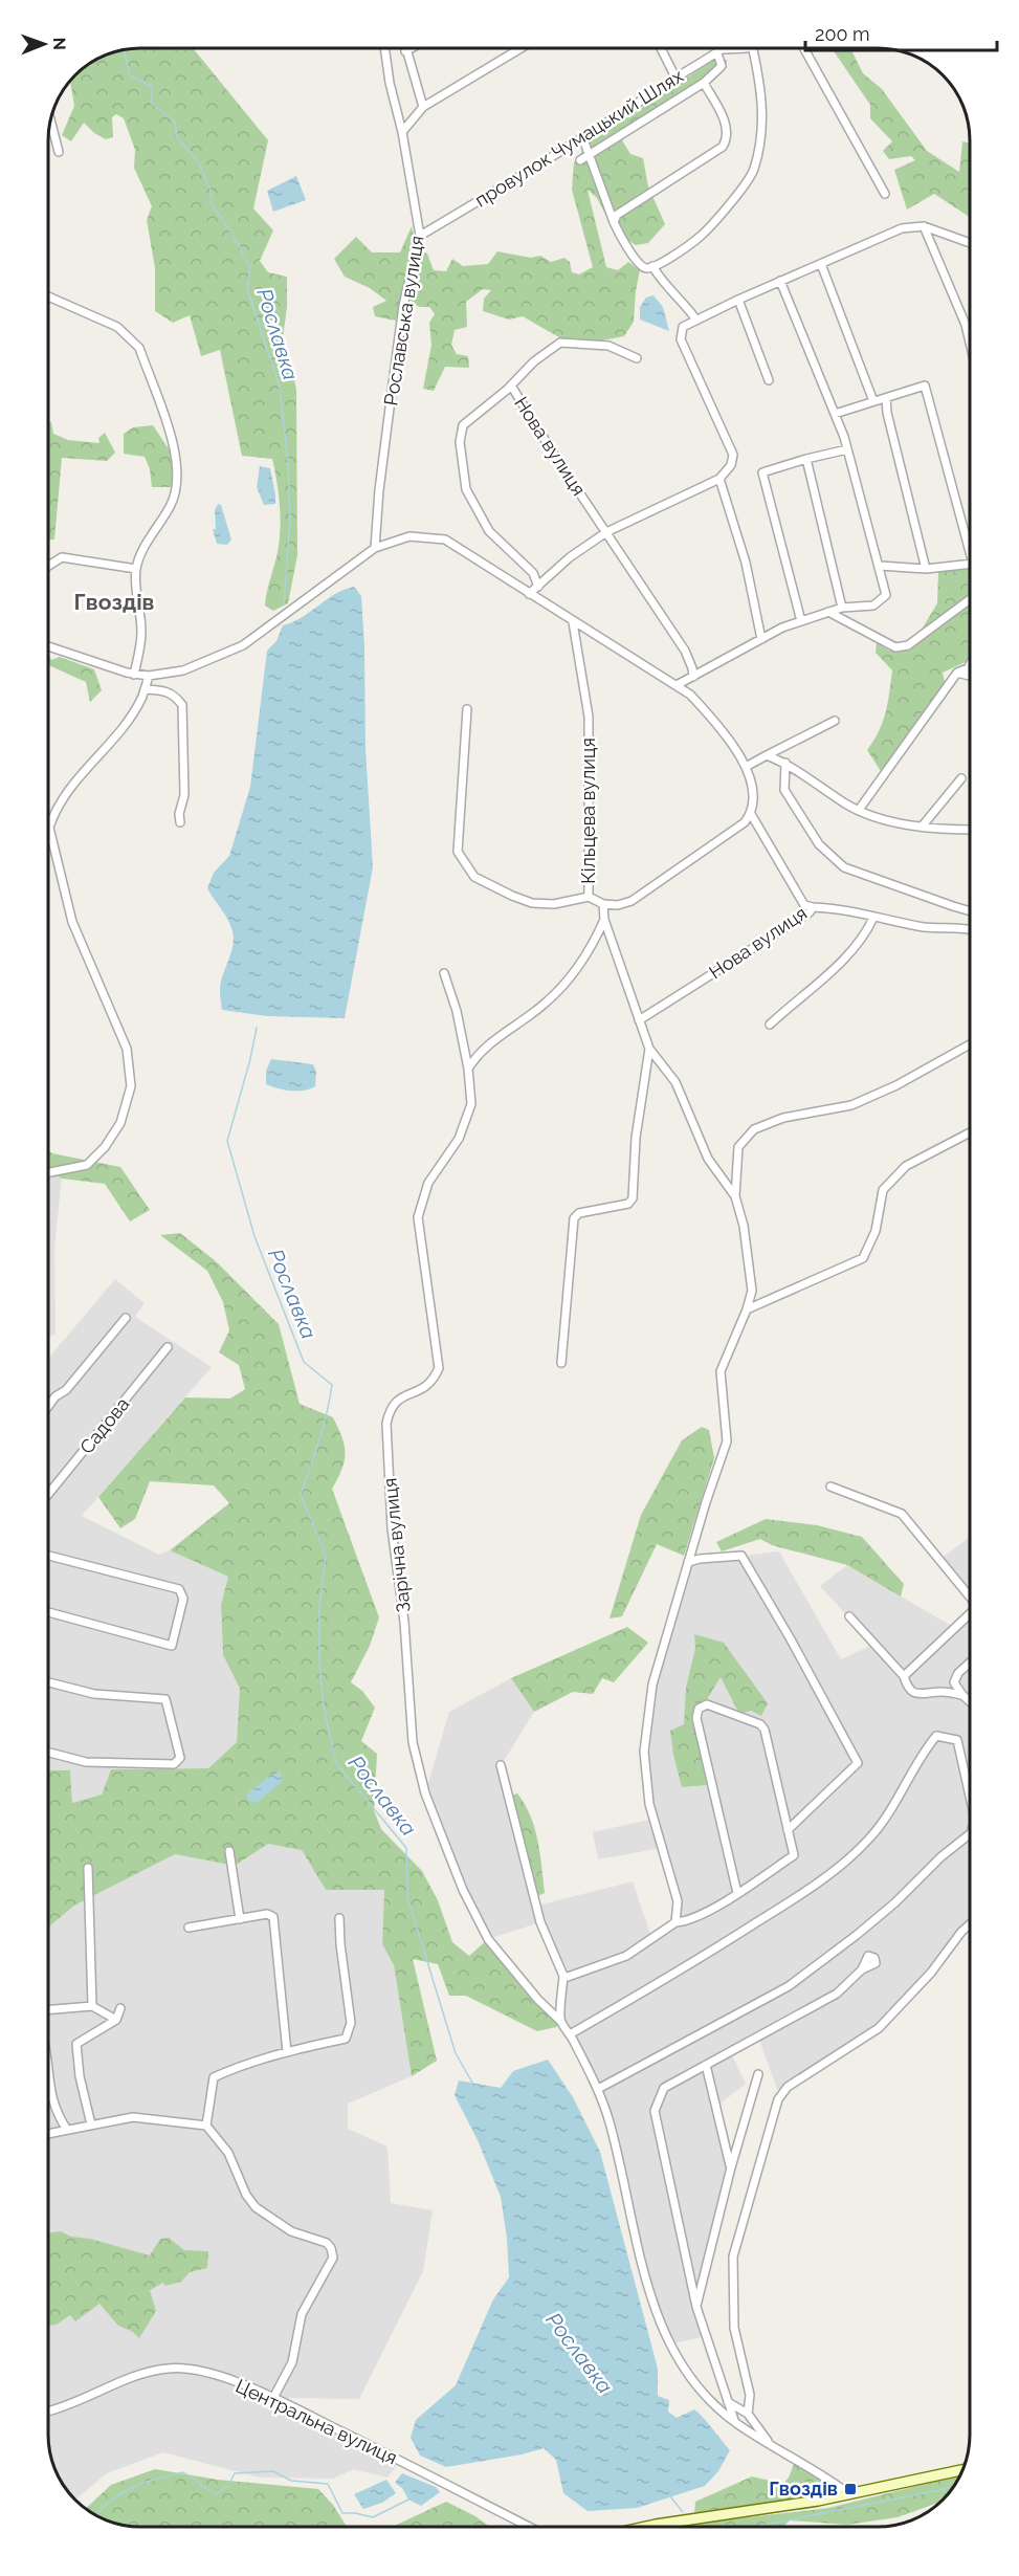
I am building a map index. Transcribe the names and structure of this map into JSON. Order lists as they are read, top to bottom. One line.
{"streets":{"street":["провулок Чумацький Шлях","Рославська вулиця","Нова вулиця","Кільцева вулиця","Садова","Зарічна вулиця","Центральна вулиця"]},"crossings":[["провулок Чумацький Шлях","Рославська вулиця"]],"districts":["Гвоздів"],"water":["Рославка"],"places":{"transit":["Гвоздів"]},"scale_bar":"200 m","north":"right"}
